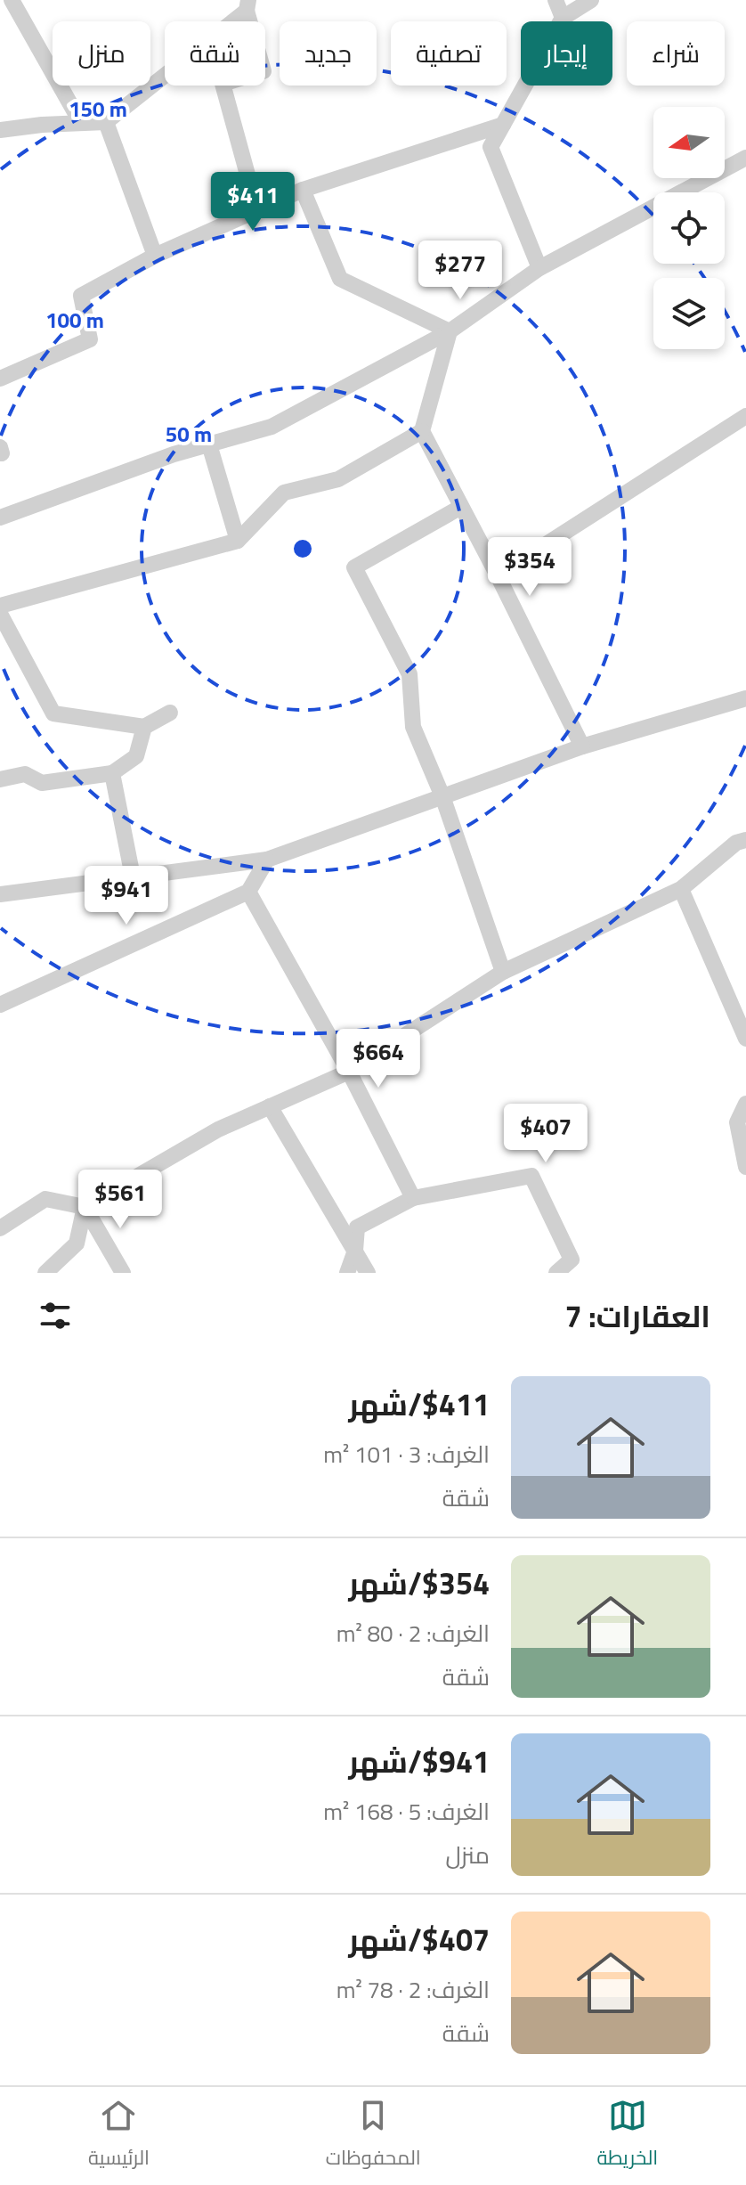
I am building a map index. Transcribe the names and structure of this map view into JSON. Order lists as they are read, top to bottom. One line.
{"north":"left","page":{"chip":["شراء","إيجار","تصفية","جديد","شقة","منزل"],"price":["$411","$277","$354","$941","$664","$407","$561"],"heading":"العقارات: 7","list":[{"name":"$411/شهر","note":"الغرف: 3 · 101 m² · شقة"},{"name":"$354/شهر","note":"الغرف: 2 · 80 m² · شقة"},{"name":"$941/شهر","note":"الغرف: 5 · 168 m² · منزل"},{"name":"$407/شهر","note":"الغرف: 2 · 78 m² · شقة"}],"tabs":["الخريطة","المحفوظات","الرئيسية"]},"rings":["150 m","100 m","50 m"]}
